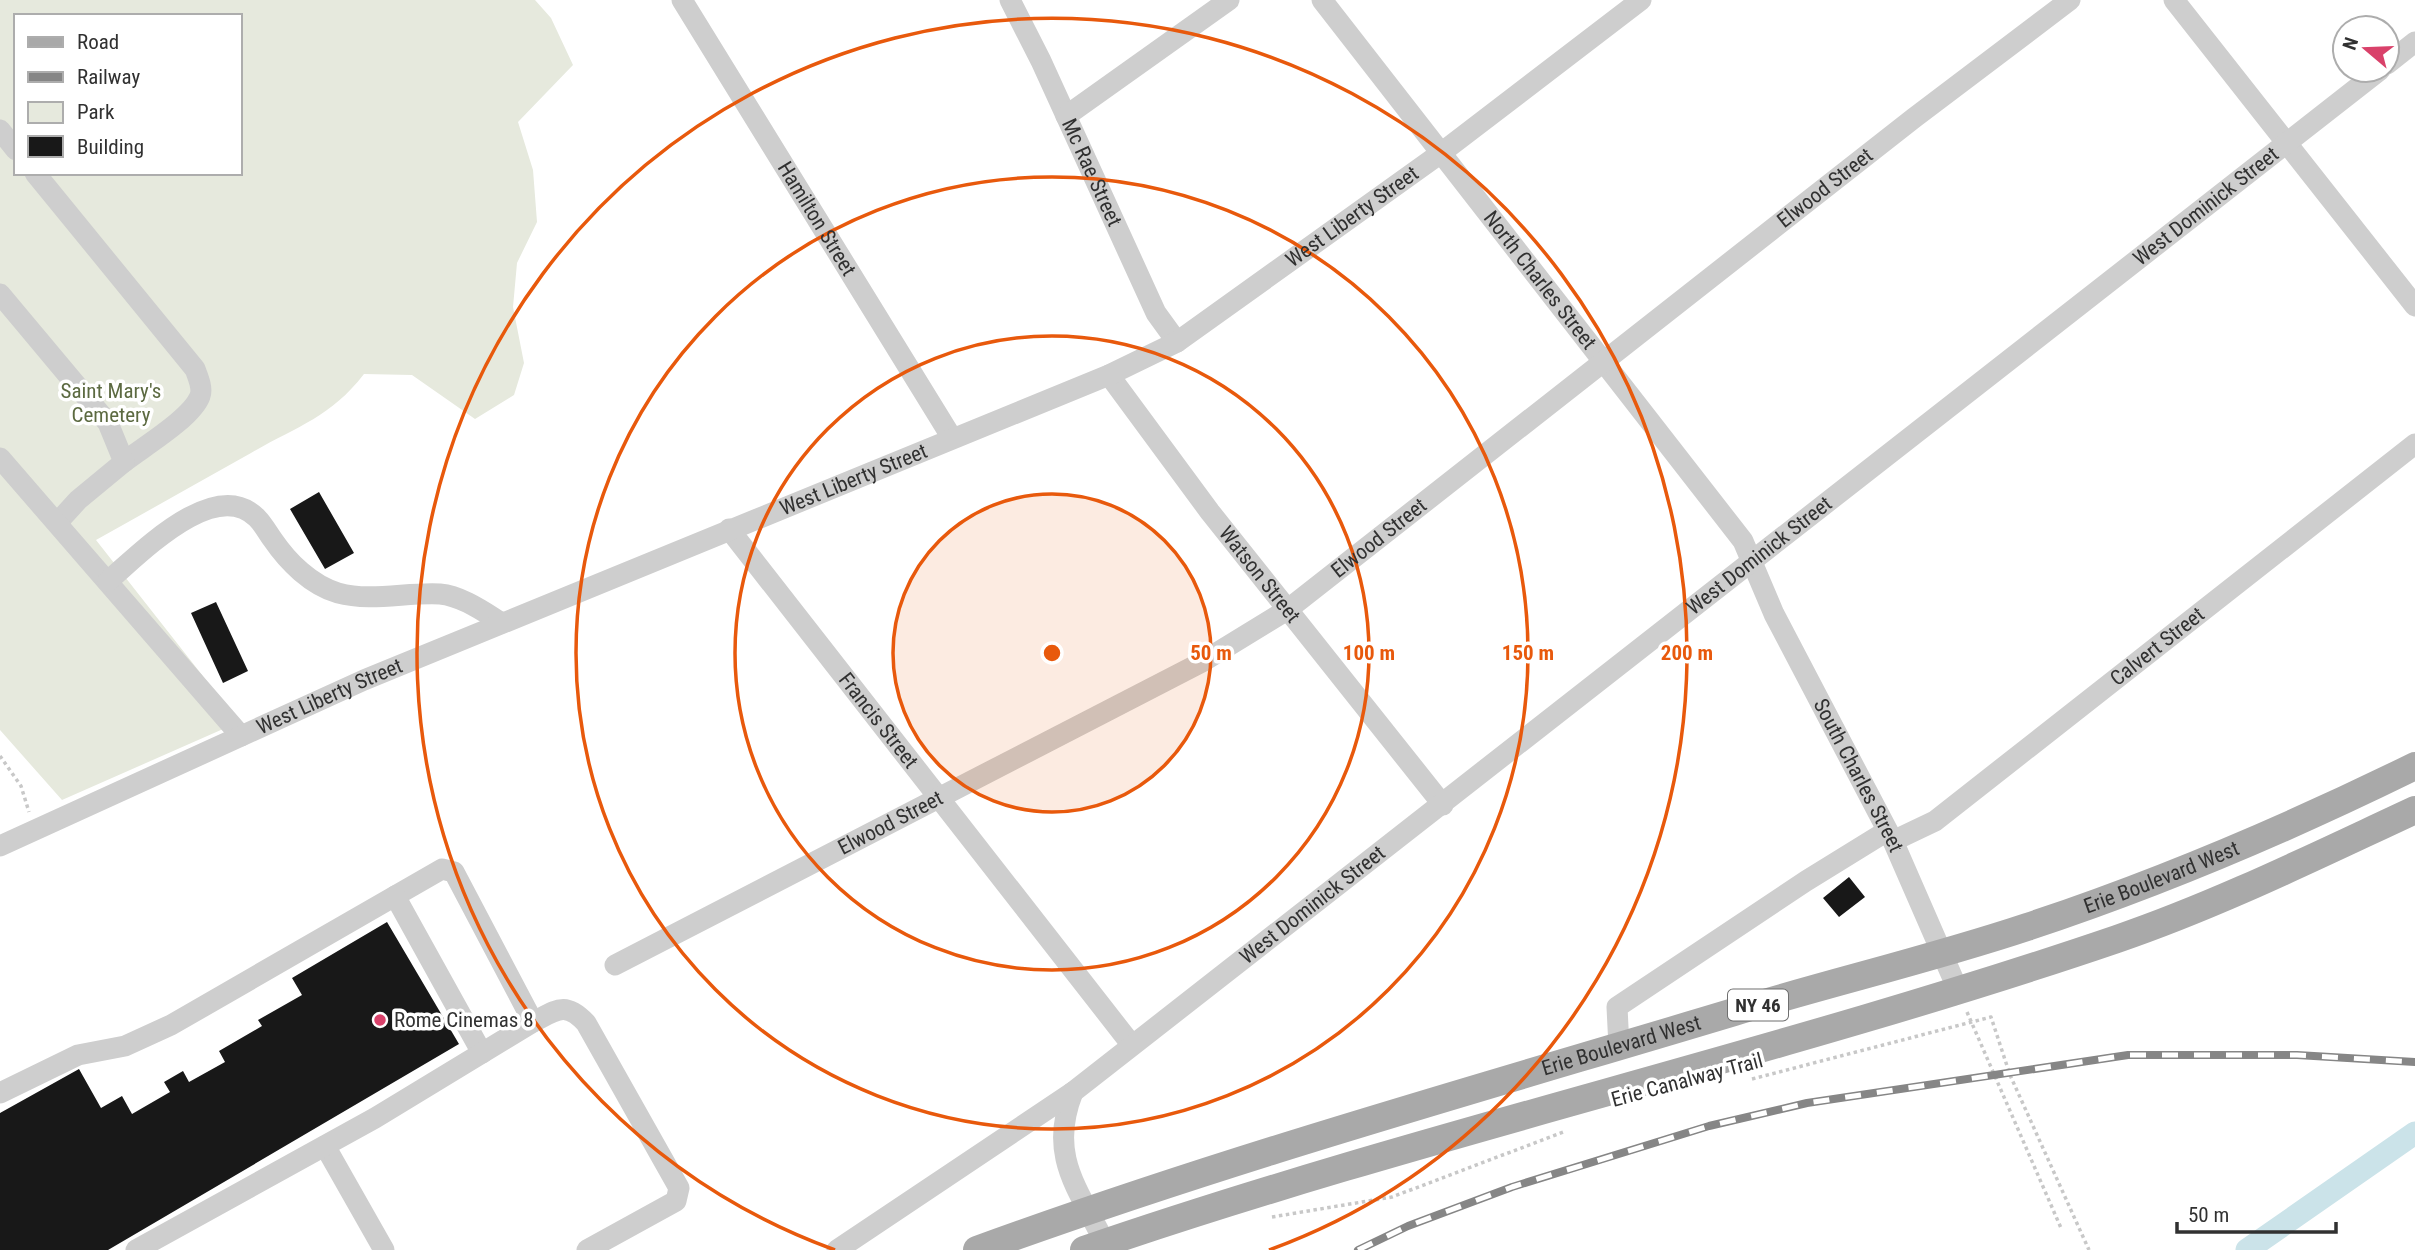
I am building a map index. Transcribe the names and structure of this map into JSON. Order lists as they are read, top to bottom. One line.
{"streets":{"main road":["Erie Boulevard West","NY 46"],"street":["Mc Rae Street","Elwood Street","West Dominick Street","West Liberty Street","Hamilton Street","North Charles Street","Watson Street","Calvert Street","Francis Street","South Charles Street"],"path":["Erie Canalway Trail"]},"crossings":[["Mc Rae Street","West Liberty Street"],["Elwood Street","North Charles Street"],["Elwood Street","Watson Street"],["Elwood Street","Francis Street"],["West Dominick Street","North Charles Street"],["West Dominick Street","Watson Street"],["West Dominick Street","Francis Street"],["West Dominick Street","South Charles Street"],["West Liberty Street","Hamilton Street"],["West Liberty Street","North Charles Street"],["West Liberty Street","Watson Street"],["West Liberty Street","Francis Street"],["North Charles Street","South Charles Street"],["Calvert Street","South Charles Street"],["Calvert Street","Erie Boulevard West"],["South Charles Street","Erie Boulevard West"]],"parks":["Saint Mary's Cemetery"],"places":["Rome Cinemas 8"],"legend":["Road","Railway","Park","Building"],"scale_bar":"50 m","north":"left","rings":["50 m","100 m","150 m","200 m"]}
